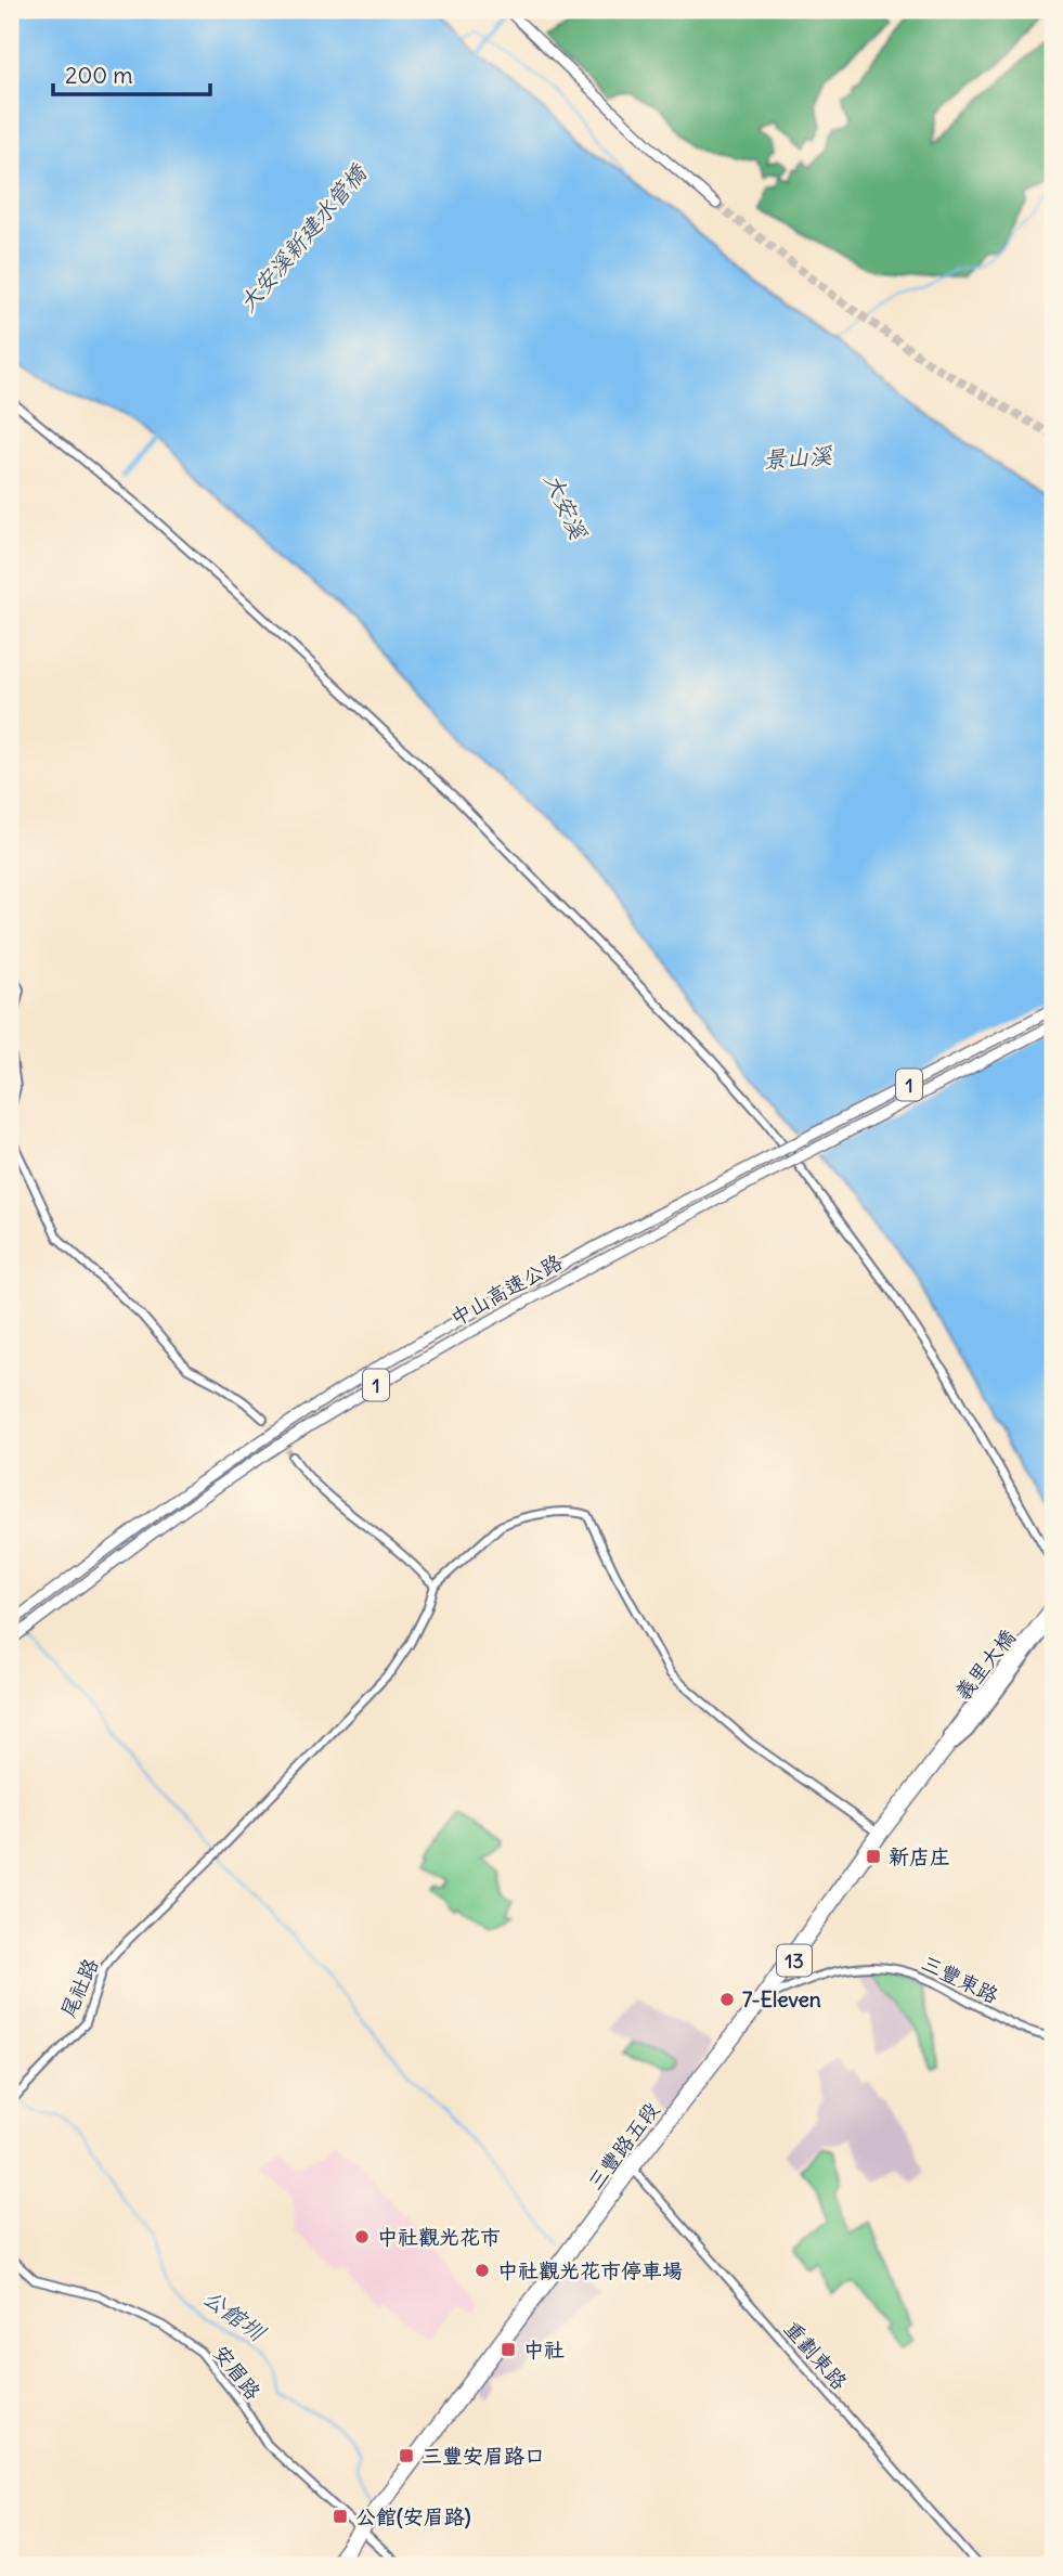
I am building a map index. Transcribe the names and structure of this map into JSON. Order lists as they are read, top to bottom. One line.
{"streets":{"highway":["1","中山高速公路"],"main road":["義里大橋","13","三豐路五段"],"street":["三豐東路","尾社路","重劃東路","安眉路"]},"crossings":[["義里大橋","三豐路五段"],["三豐東路","三豐路五段"],["三豐路五段","重劃東路"],["三豐路五段","安眉路"]],"water":["大安溪新建水管橋","景山溪","大安溪","公館圳"],"places":{"transit":["新店庄","中社","三豐安眉路口","公館(安眉路)"],"other":["7-Eleven","中社觀光花市","中社觀光花市停車場"]},"scale_bar":"200 m"}
